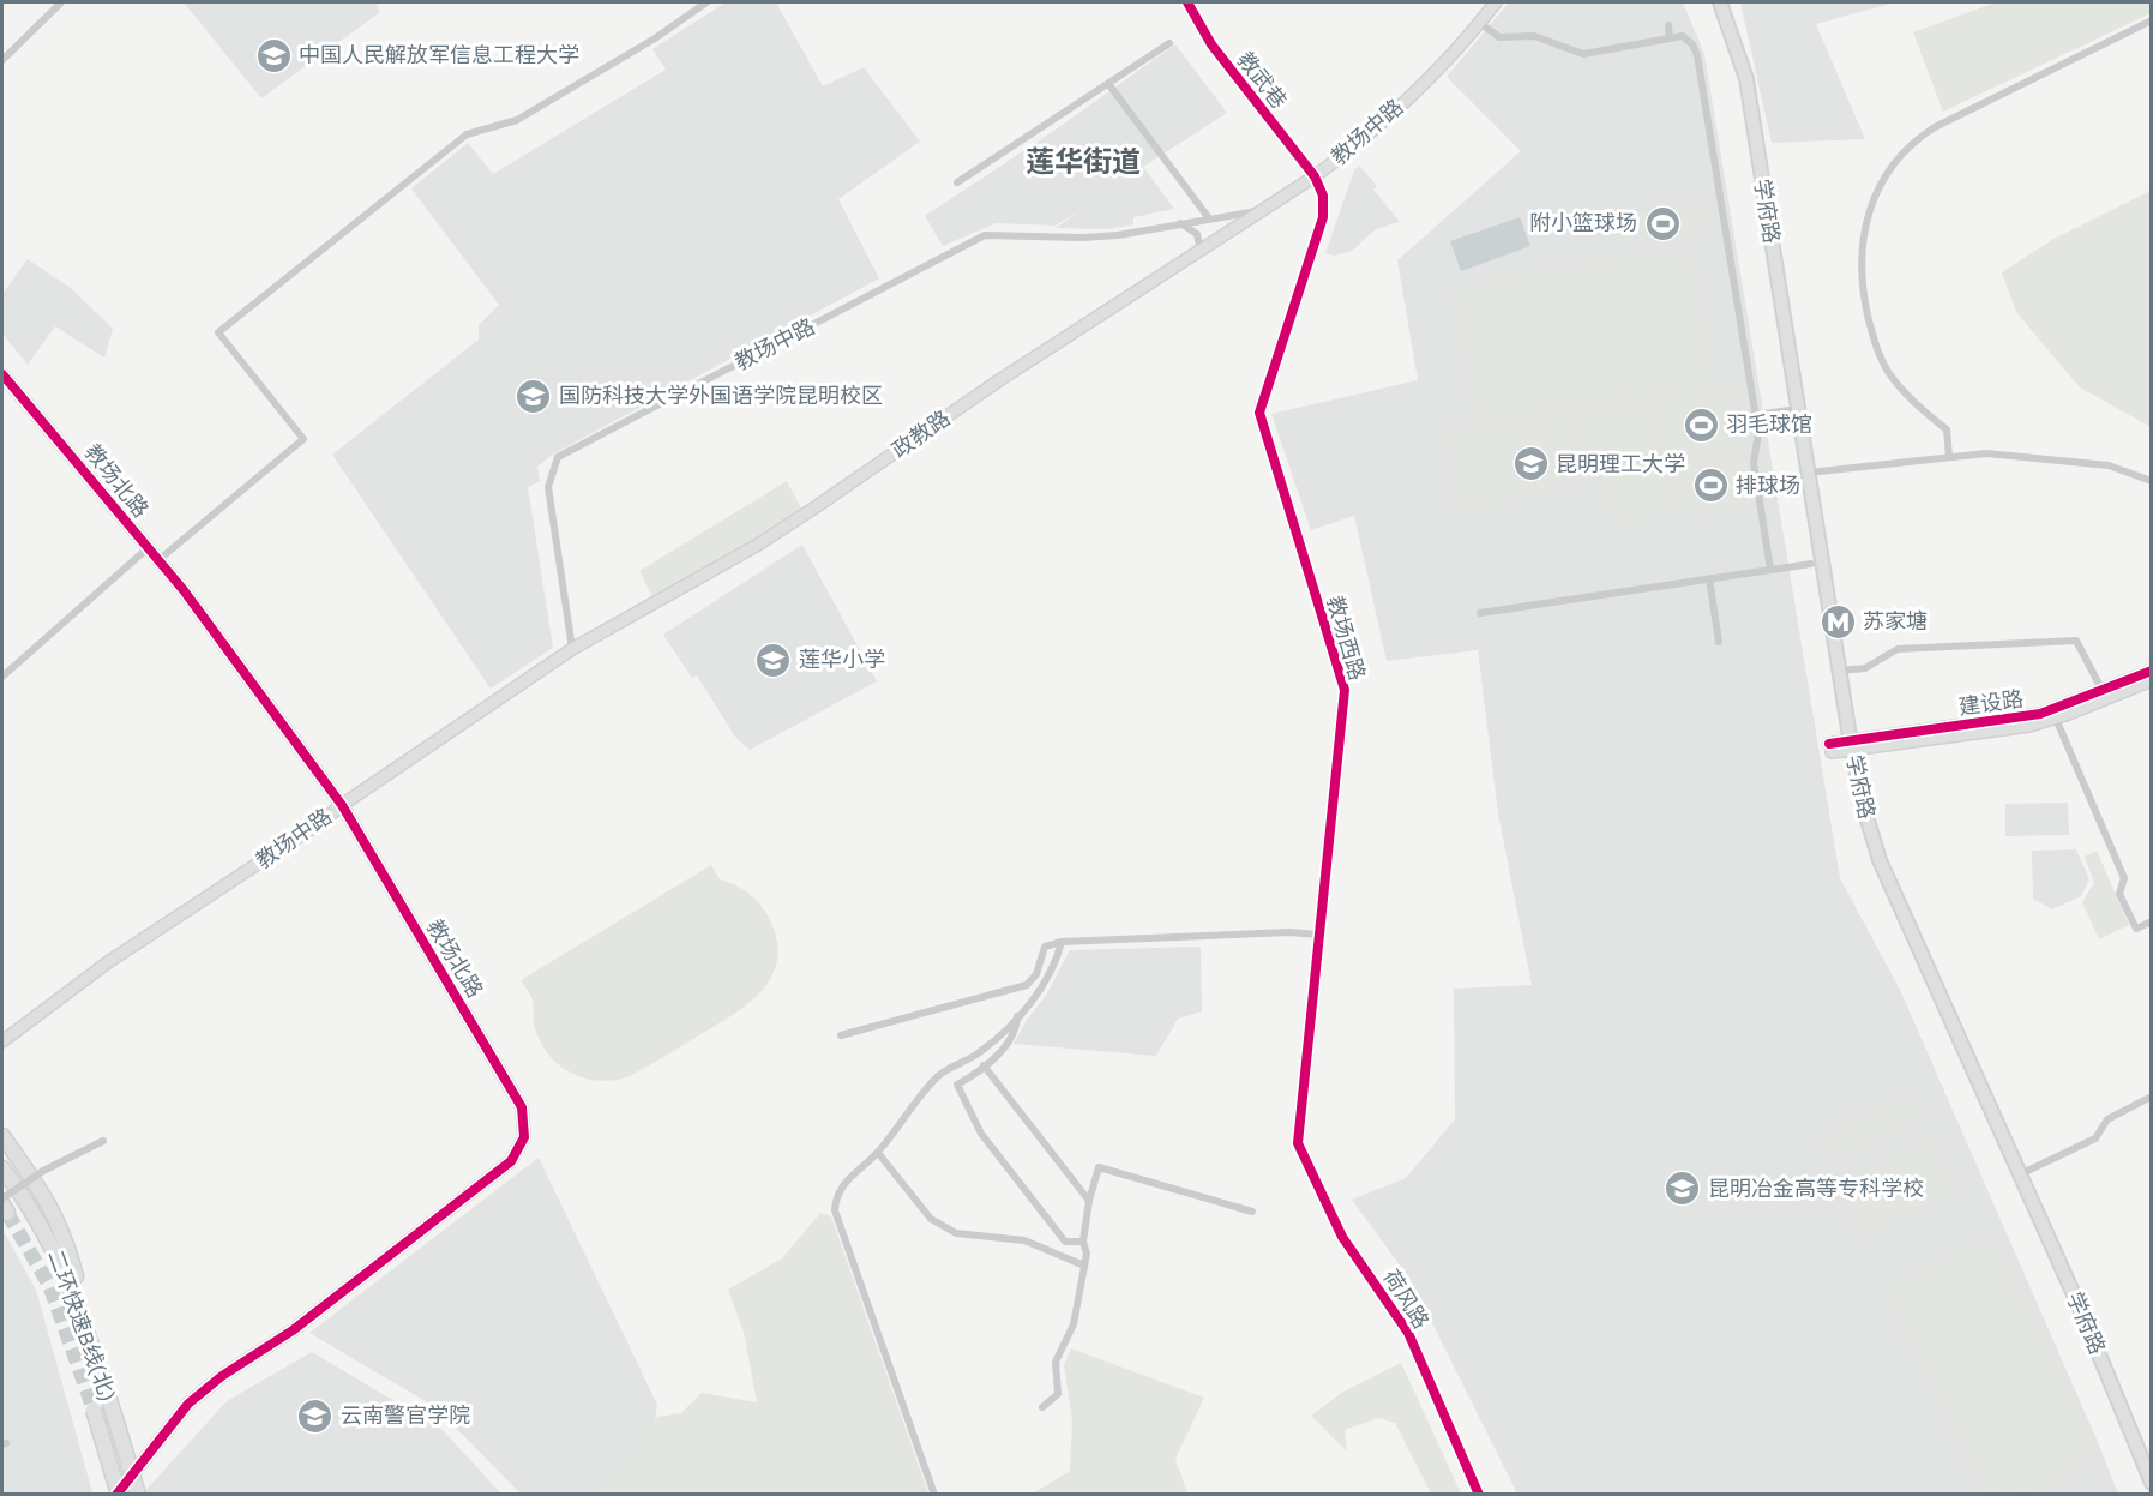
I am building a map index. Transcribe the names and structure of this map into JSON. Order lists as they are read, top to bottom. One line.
{"streets":{"highway":["二环快速B线(北)"],"main road":["学府路"],"street":["教武巷","教场中路","政教路","教场北路","教场西路","建设路","荷风路"]},"crossings":[["教武巷","教场中路"],["教武巷","教场西路"],["教场中路","政教路"],["教场中路","教场北路"],["教场中路","教场西路"],["学府路","建设路"],["教场西路","荷风路"]],"districts":["莲华街道"],"places":{"school or university":["中国人民解放军信息工程大学","国防科技大学外国语学院昆明校区","昆明理工大学","莲华小学","昆明冶金高等专科学校","云南警官学院"],"sports":["附小篮球场","羽毛球馆","排球场"],"metro station":["苏家塘"]}}
